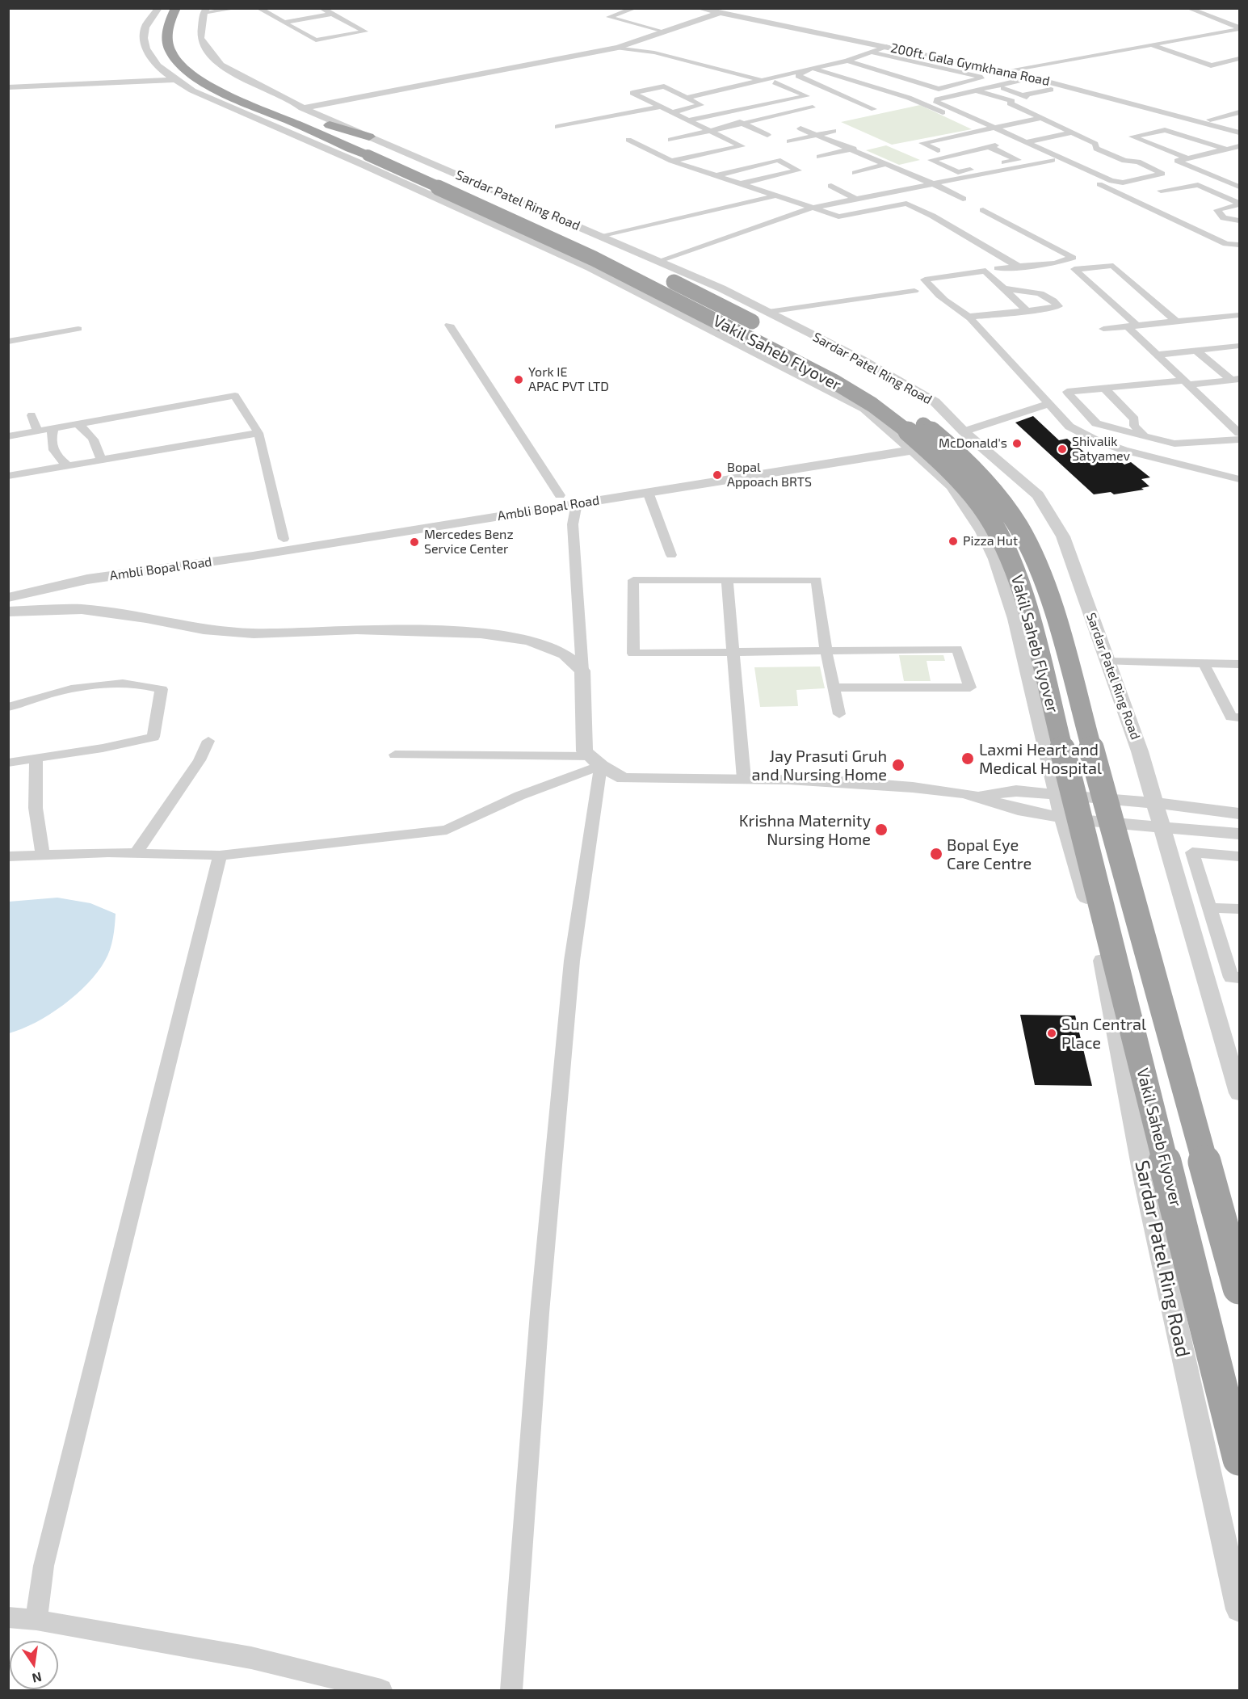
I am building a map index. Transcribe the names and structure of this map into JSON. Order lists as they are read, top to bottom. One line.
{"streets":{"highway":["Sardar Patel Ring Road","Vakil Saheb Flyover"],"street":["200ft. Gala Gymkhana Road","Ambli Bopal Road"]},"crossings":[["Sardar Patel Ring Road","Vakil Saheb Flyover"],["Sardar Patel Ring Road","Ambli Bopal Road"]],"places":["York IE APAC PVT LTD","McDonald's","Shivalik Satyamev","Bopal Appoach BRTS","Pizza Hut","Mercedes Benz Service Center","Laxmi Heart and Medical Hospital","Jay Prasuti Gruh and Nursing Home","Krishna Maternity Nursing Home","Bopal Eye Care Centre","Sun Central Place"],"north":"bottom"}
